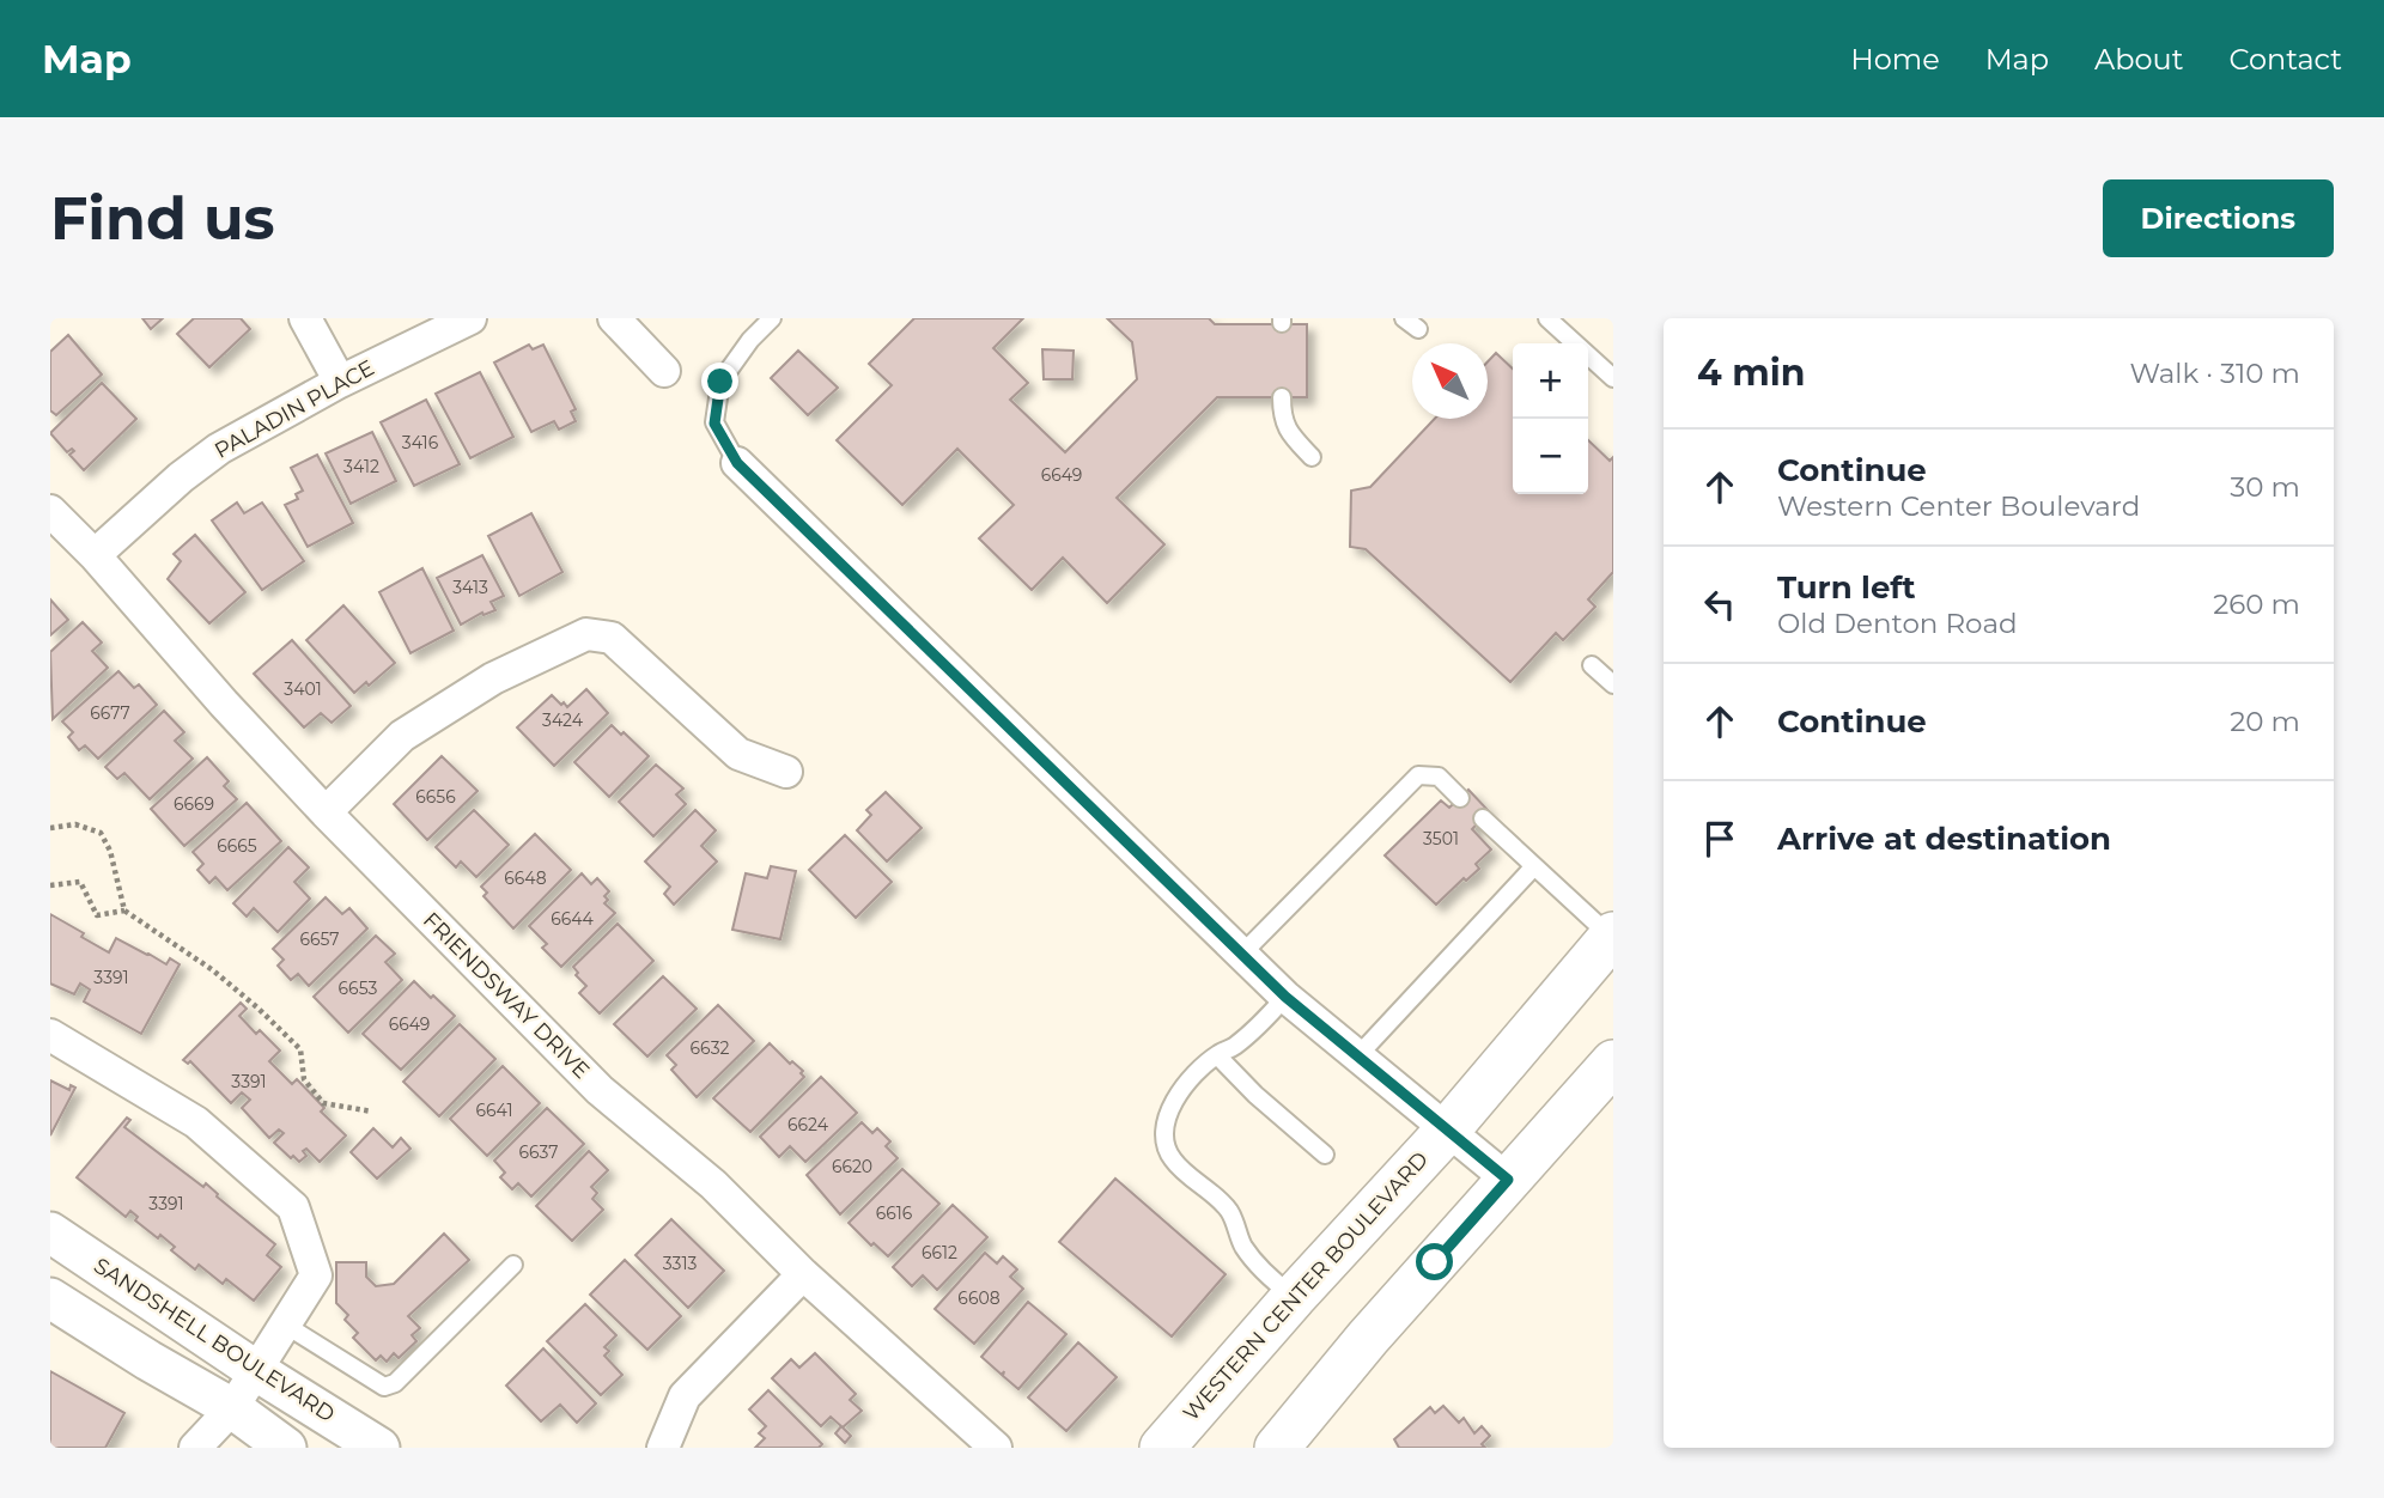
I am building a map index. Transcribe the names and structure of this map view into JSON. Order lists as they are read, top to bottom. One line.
{"streets":{"main road":["WESTERN CENTER BOULEVARD"],"street":["PALADIN PLACE","FRIENDSWAY DRIVE","SANDSHELL BOULEVARD"]},"crossings":[["PALADIN PLACE","FRIENDSWAY DRIVE"]],"house_numbers":["3416","3412","6649","3413","3401","6677","3424","6656","6669","3501","6665","6648","6644","6657","3391","6653","6649","6632","3391","6641","6624","6637","6620","3391","6616","6612","3313","6608"],"north":"top left","page":{"header":"Map","nav":["Home","Map","About","Contact"],"buttons":"Directions","title":"Find us","heading":["4 min","Walk · 310 m"],"map_buttons":["+","−"],"list":[["Continue","Western Center Boulevard","30 m"],["Turn left","Old Denton Road","260 m"],["Continue","20 m"],"Arrive at destination"]}}
